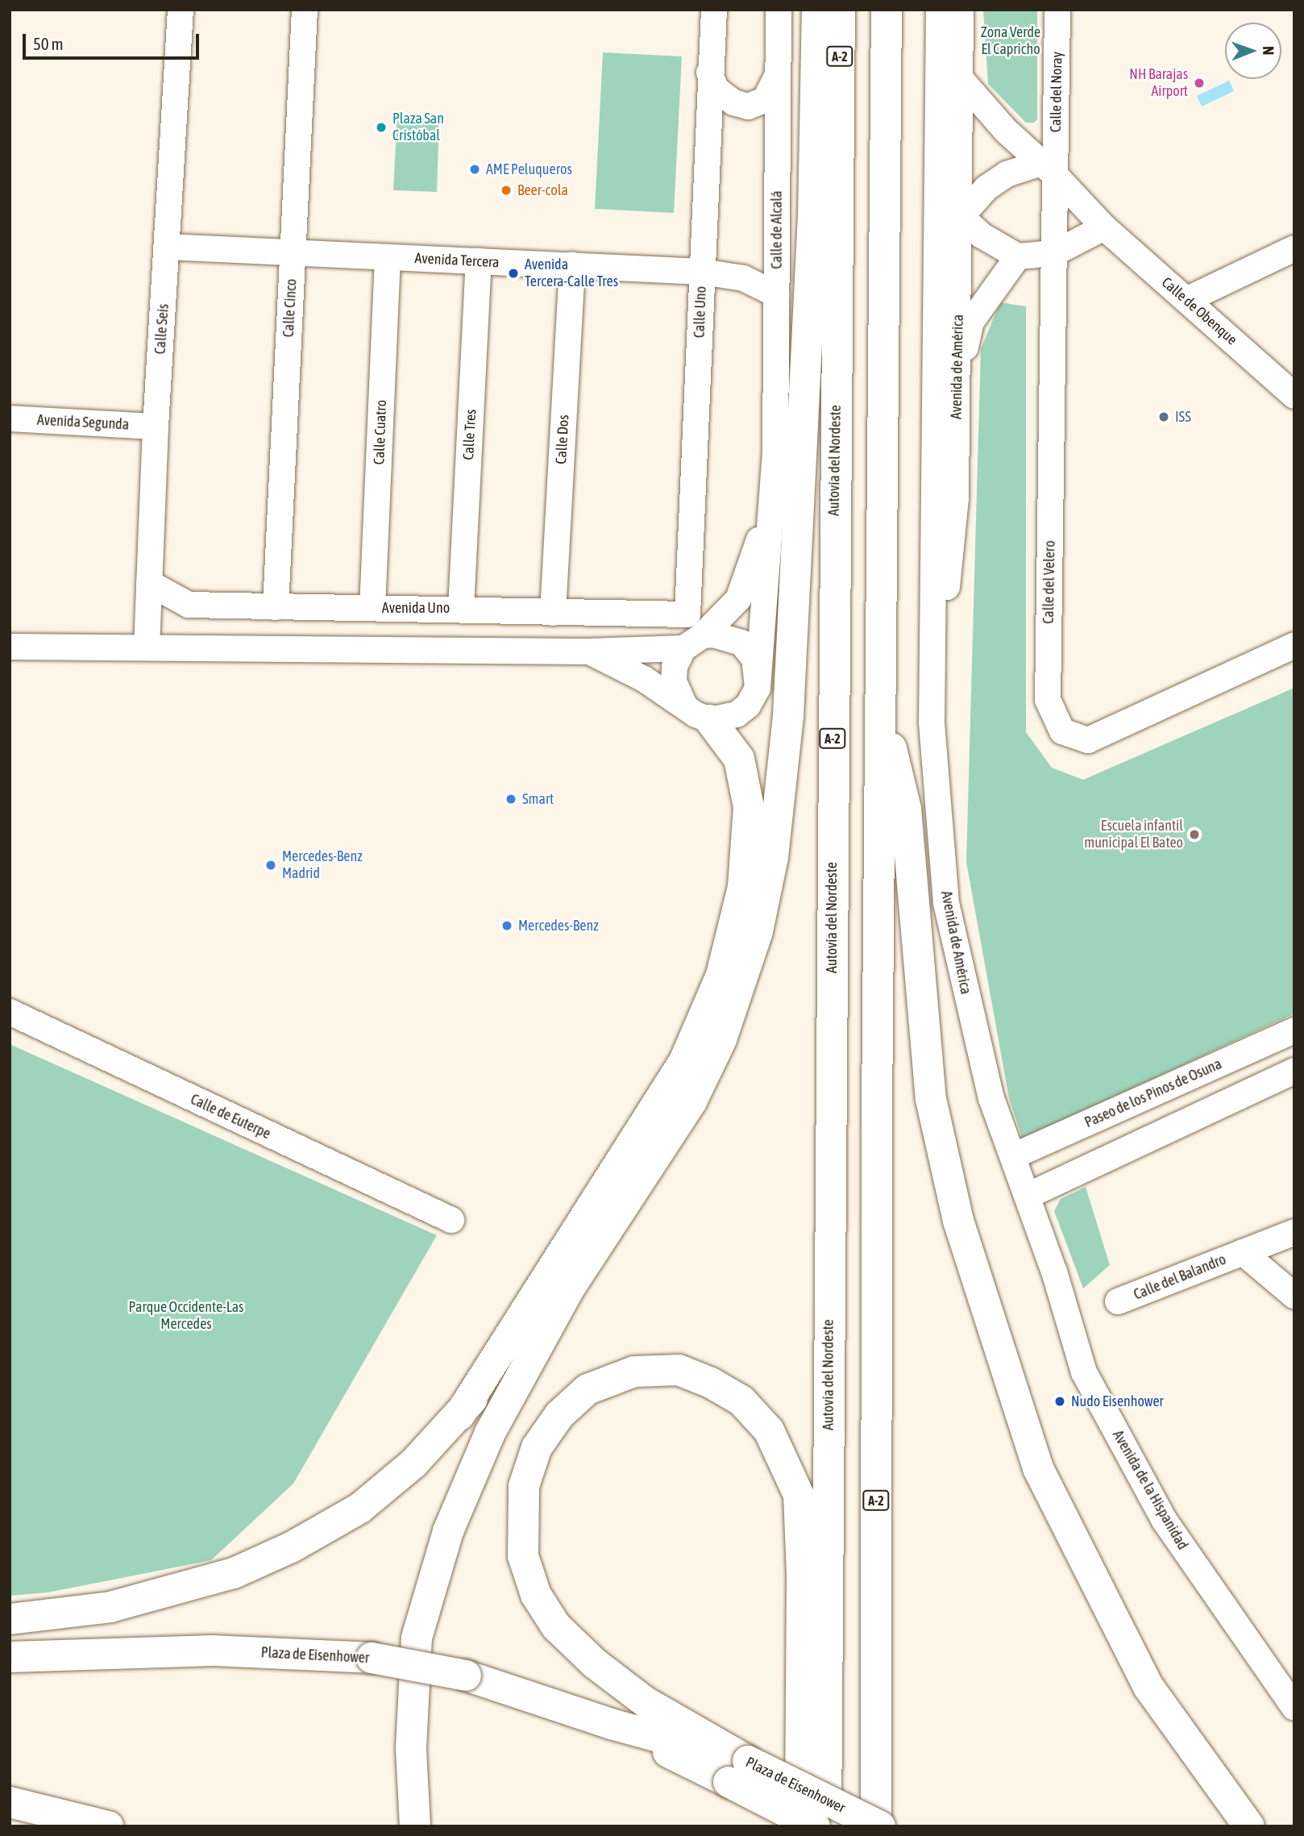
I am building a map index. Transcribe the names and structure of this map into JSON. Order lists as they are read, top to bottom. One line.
{"streets":{"highway":["A-2","Autovía del Nordeste","Plaza de Eisenhower"],"street":["Calle del Noray","Calle de Alcalá","Avenida Tercera","Calle Cinco","Calle de Obenque","Calle Uno","Calle Seis","Avenida de América","Avenida Segunda","Calle Cuatro","Calle Tres","Calle Dos","Calle del Velero","Avenida Uno","Paseo de los Pinos de Osuna","Calle de Euterpe","Calle del Balandro","Avenida de la Hispanidad"]},"crossings":[["A-2","Plaza de Eisenhower"],["Calle del Noray","Calle de Obenque"],["Calle del Noray","Calle del Velero"],["Calle de Alcalá","Avenida Tercera"],["Avenida Tercera","Calle Cinco"],["Avenida Tercera","Calle Uno"],["Avenida Tercera","Calle Seis"],["Avenida Tercera","Calle Cuatro"],["Avenida Tercera","Calle Tres"],["Avenida Tercera","Calle Dos"],["Calle Cinco","Avenida Uno"],["Calle de Obenque","Avenida de América"],["Calle de Obenque","Calle del Velero"],["Calle Uno","Avenida Uno"],["Calle Seis","Avenida Segunda"],["Calle Seis","Avenida Uno"],["Avenida de América","Paseo de los Pinos de Osuna"],["Avenida de América","Avenida de la Hispanidad"],["Calle Cuatro","Avenida Uno"],["Calle Tres","Avenida Uno"],["Calle Dos","Avenida Uno"],["Paseo de los Pinos de Osuna","Avenida de la Hispanidad"]],"parks":["Zona Verde El Capricho","Parque Occidente-Las Mercedes"],"places":["NH Barajas Airport","Plaza San Cristóbal","AME Peluqueros","Beer-cola","Avenida Tercera-Calle Tres","ISS","Smart","Escuela infantil municipal El Bateo","Mercedes-Benz Madrid","Mercedes-Benz","Nudo Eisenhower"],"scale_bar":"50 m","north":"right"}
